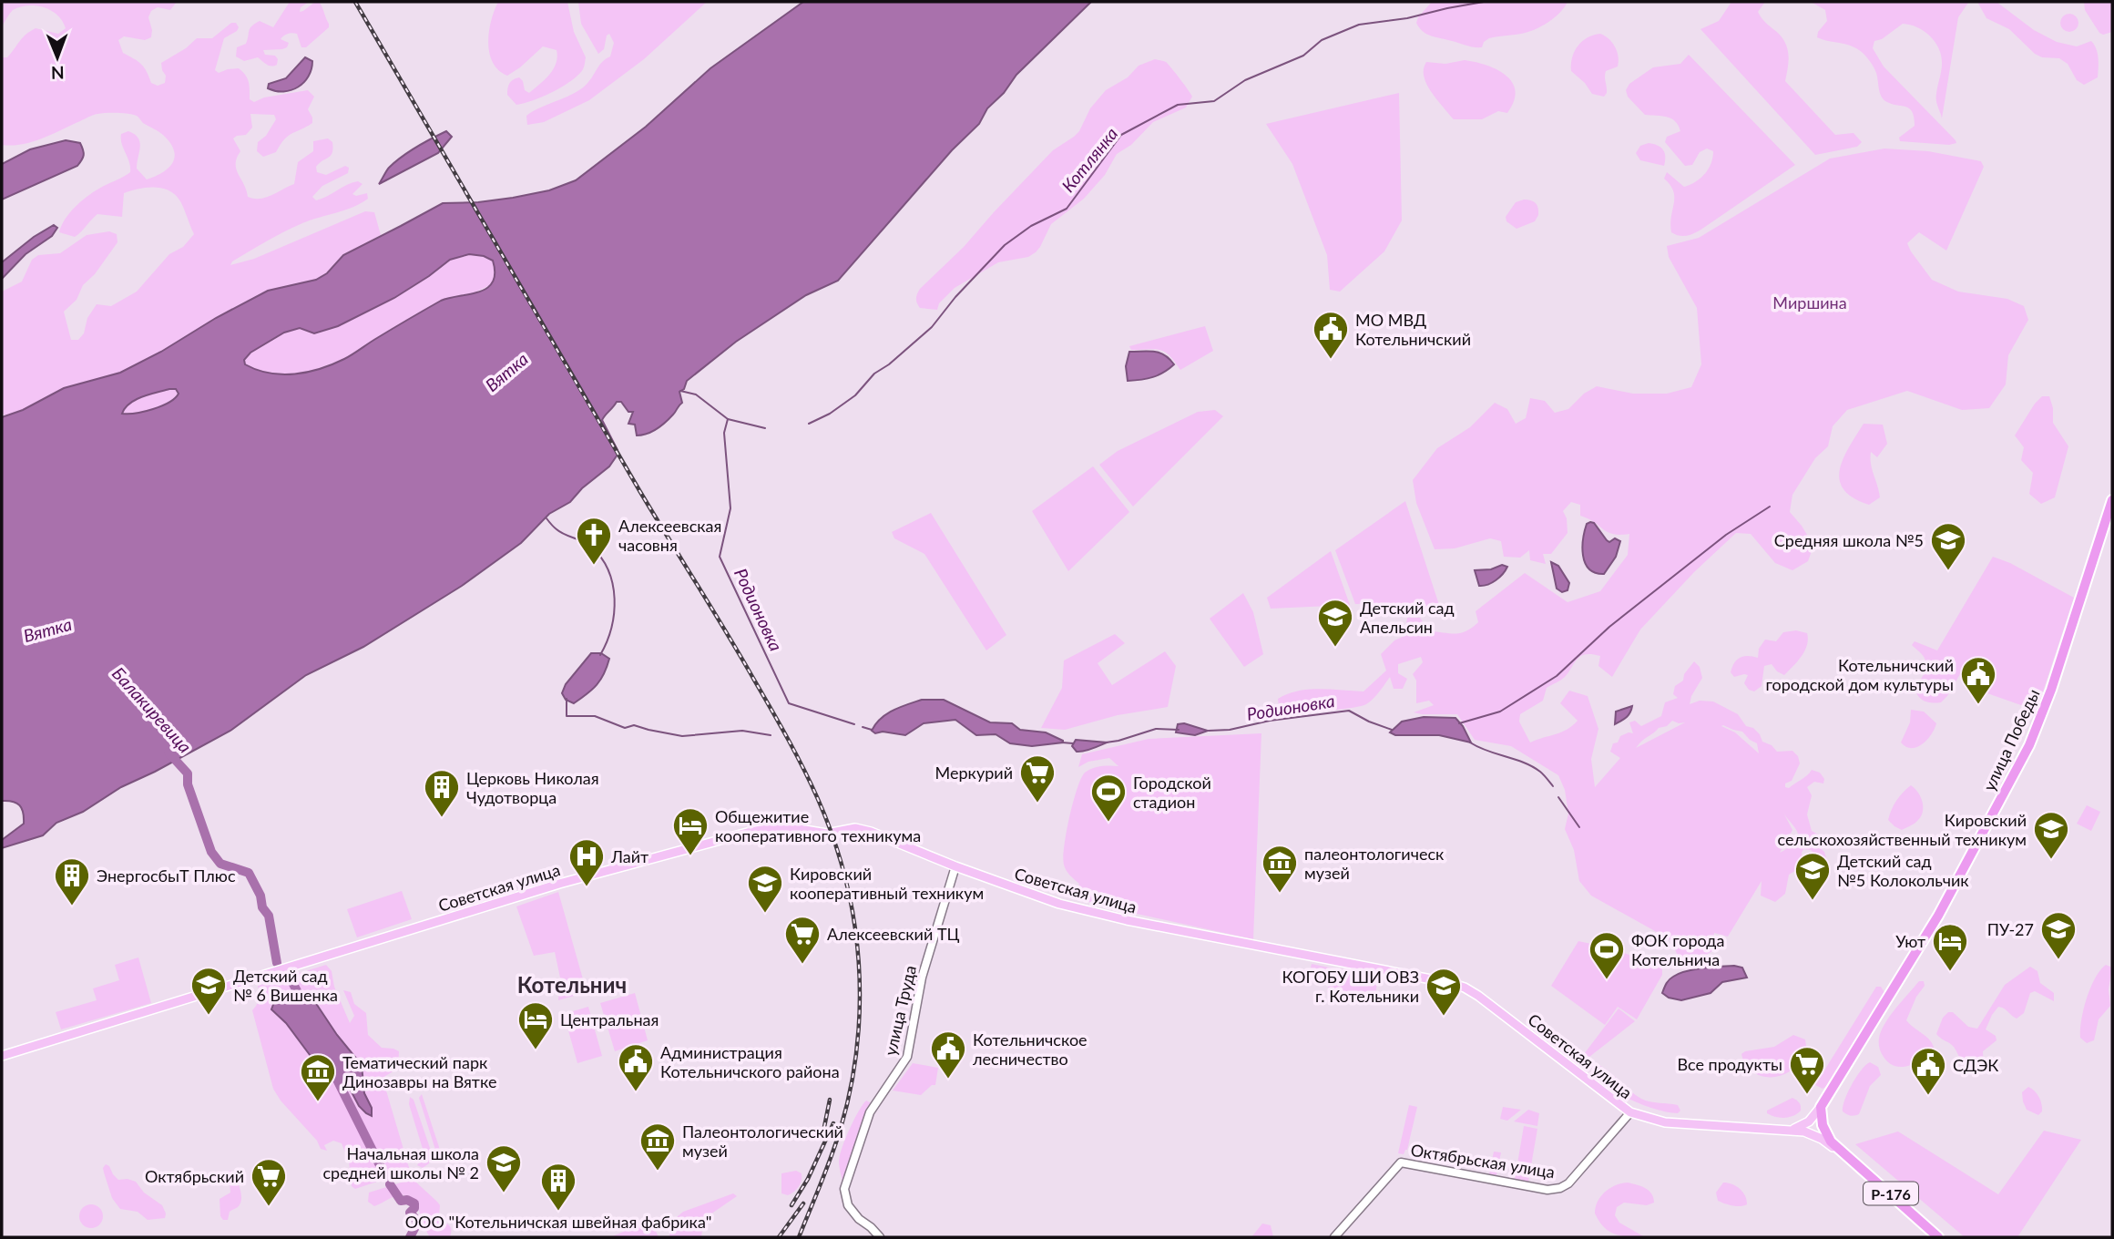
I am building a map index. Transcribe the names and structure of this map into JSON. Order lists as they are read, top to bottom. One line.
{"streets":{"highway":["улица Победы","Р-176"],"main road":["Советская улица"],"street":["улица Труда","Октябрьская улица"]},"crossings":[["улица Победы","Советская улица"],["улица Победы","Р-176"],["Советская улица","улица Труда"],["Советская улица","Октябрьская улица"],["Советская улица","Р-176"]],"districts":["Котельнич"],"water":["Котлянка","Вятка","Родионовка","Балакиревица"],"parks":["Миршина"],"places":{"public building":["МО МВД Котельничский","Котельничский городской дом культуры","Котельничское лесничество","Администрация Котельничского района","СДЭК"],"church":["Алексеевская часовня"],"school or university":["Средняя школа №5","Детский сад Апельсин","Кировский сельскохозяйственный техникум","Детский сад №5 Колокольчик","Кировский кооперативный техникум","ПУ-27","Детский сад № 6 Вишенка","КОГОБУ ШИ ОВЗ г. Котельники","Начальная школа средней школы № 2"],"supermarket":["Меркурий","Алексеевский ТЦ","Все продукты","Октябрьский"],"building":["Церковь Николая Чудотворца","ЭнергосбыТ Плюс","ООО \"Котельничская швейная фабрика\""],"sports":["Городской стадион","ФОК города Котельнича"],"hotel":["Общежитие кооперативного техникума","Уют","Центральная"],"hospital":["Лайт"],"museum":["палеонтологическ музей","Тематический парк Динозавры на Вятке","Палеонтологический музей"]},"north":"bottom"}
